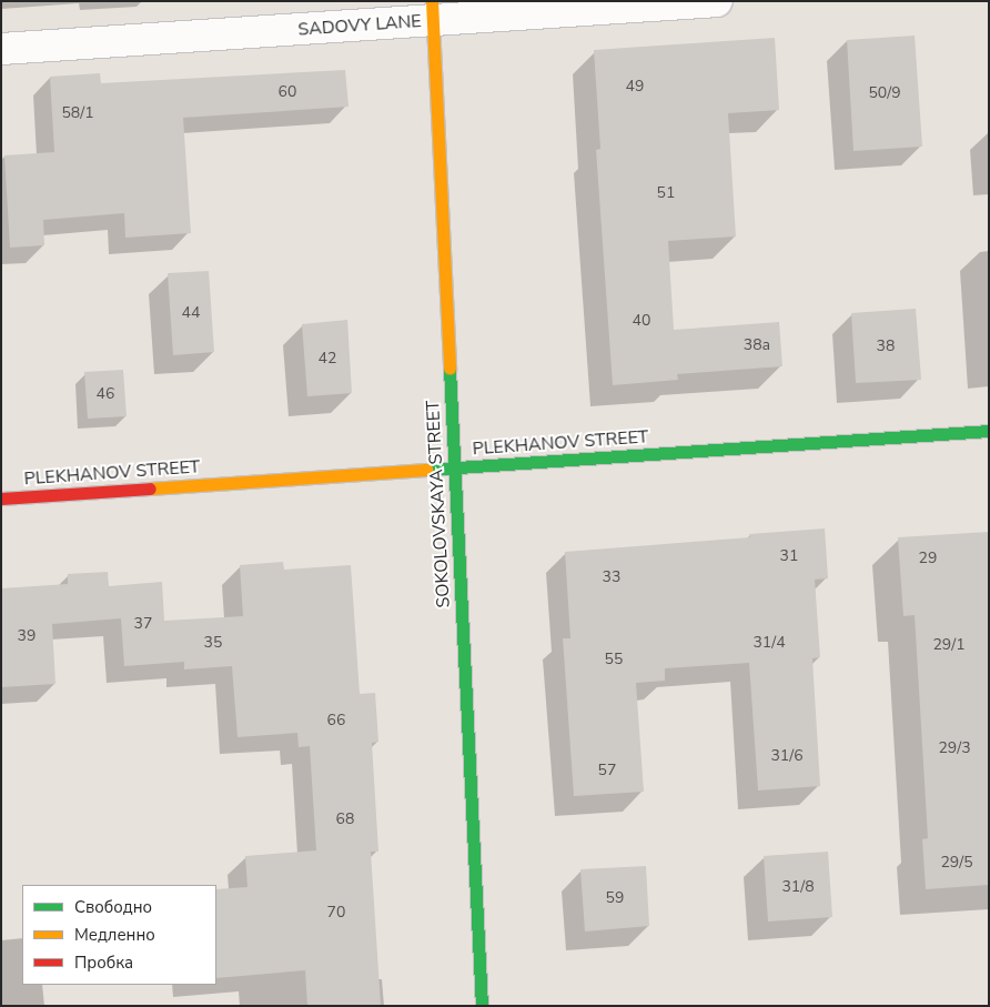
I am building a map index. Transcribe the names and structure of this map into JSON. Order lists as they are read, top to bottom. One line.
{"streets":{"street":["SADOVY LANE","PLEKHANOV STREET","SOKOLOVSKAYA STREET"]},"crossings":[["SADOVY LANE","SOKOLOVSKAYA STREET"],["PLEKHANOV STREET","SOKOLOVSKAYA STREET"]],"house_numbers":["49","60","50/9","58/1","51","44","40","38а","38","42","46","31","29","33","37","39","35","31/4","29/1","55","66","29/3","31/6","57","68","29/5","31/8","59","70"],"legend":["Свободно","Медленно","Пробка"]}
